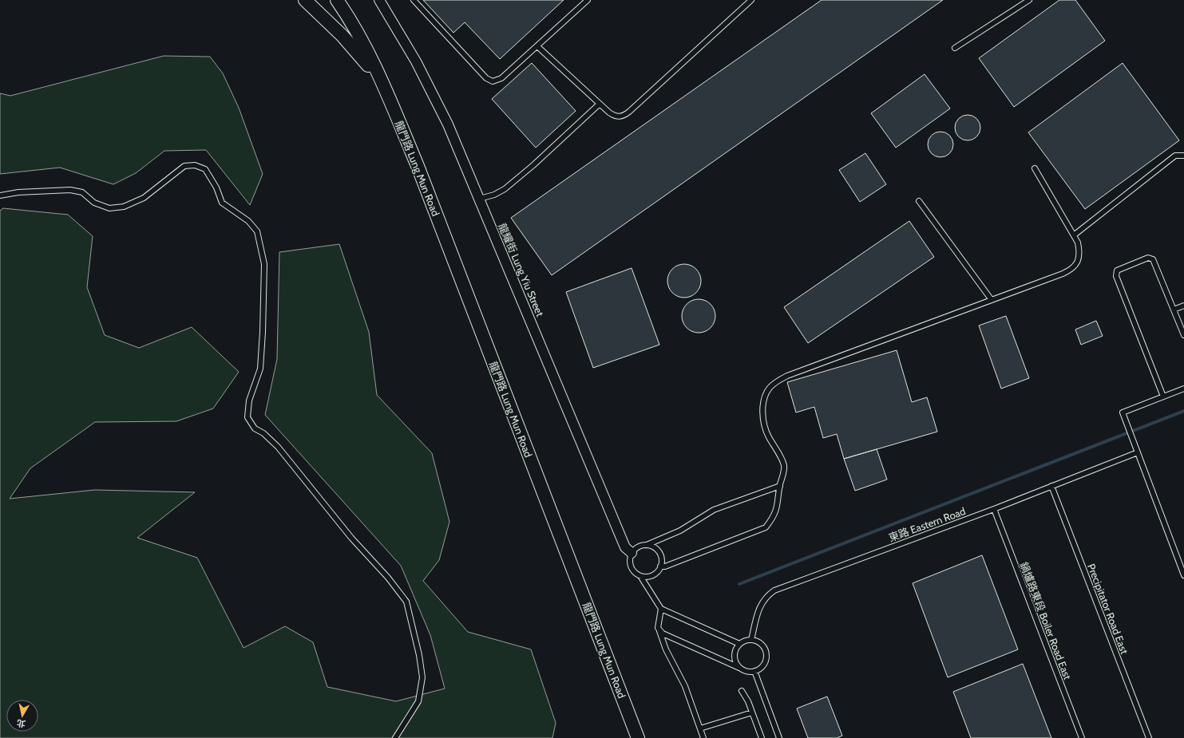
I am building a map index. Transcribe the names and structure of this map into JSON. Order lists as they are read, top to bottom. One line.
{"streets":{"street":["龍門路 Lung Mun Road","龍耀街 Lung Yiu Street"],"lane":["東路 Eastern Road","Precipitator Road East","鍋爐路東段 Boiler Road East"]},"crossings":[["東路 Eastern Road","Precipitator Road East"],["東路 Eastern Road","鍋爐路東段 Boiler Road East"]],"north":"bottom"}
